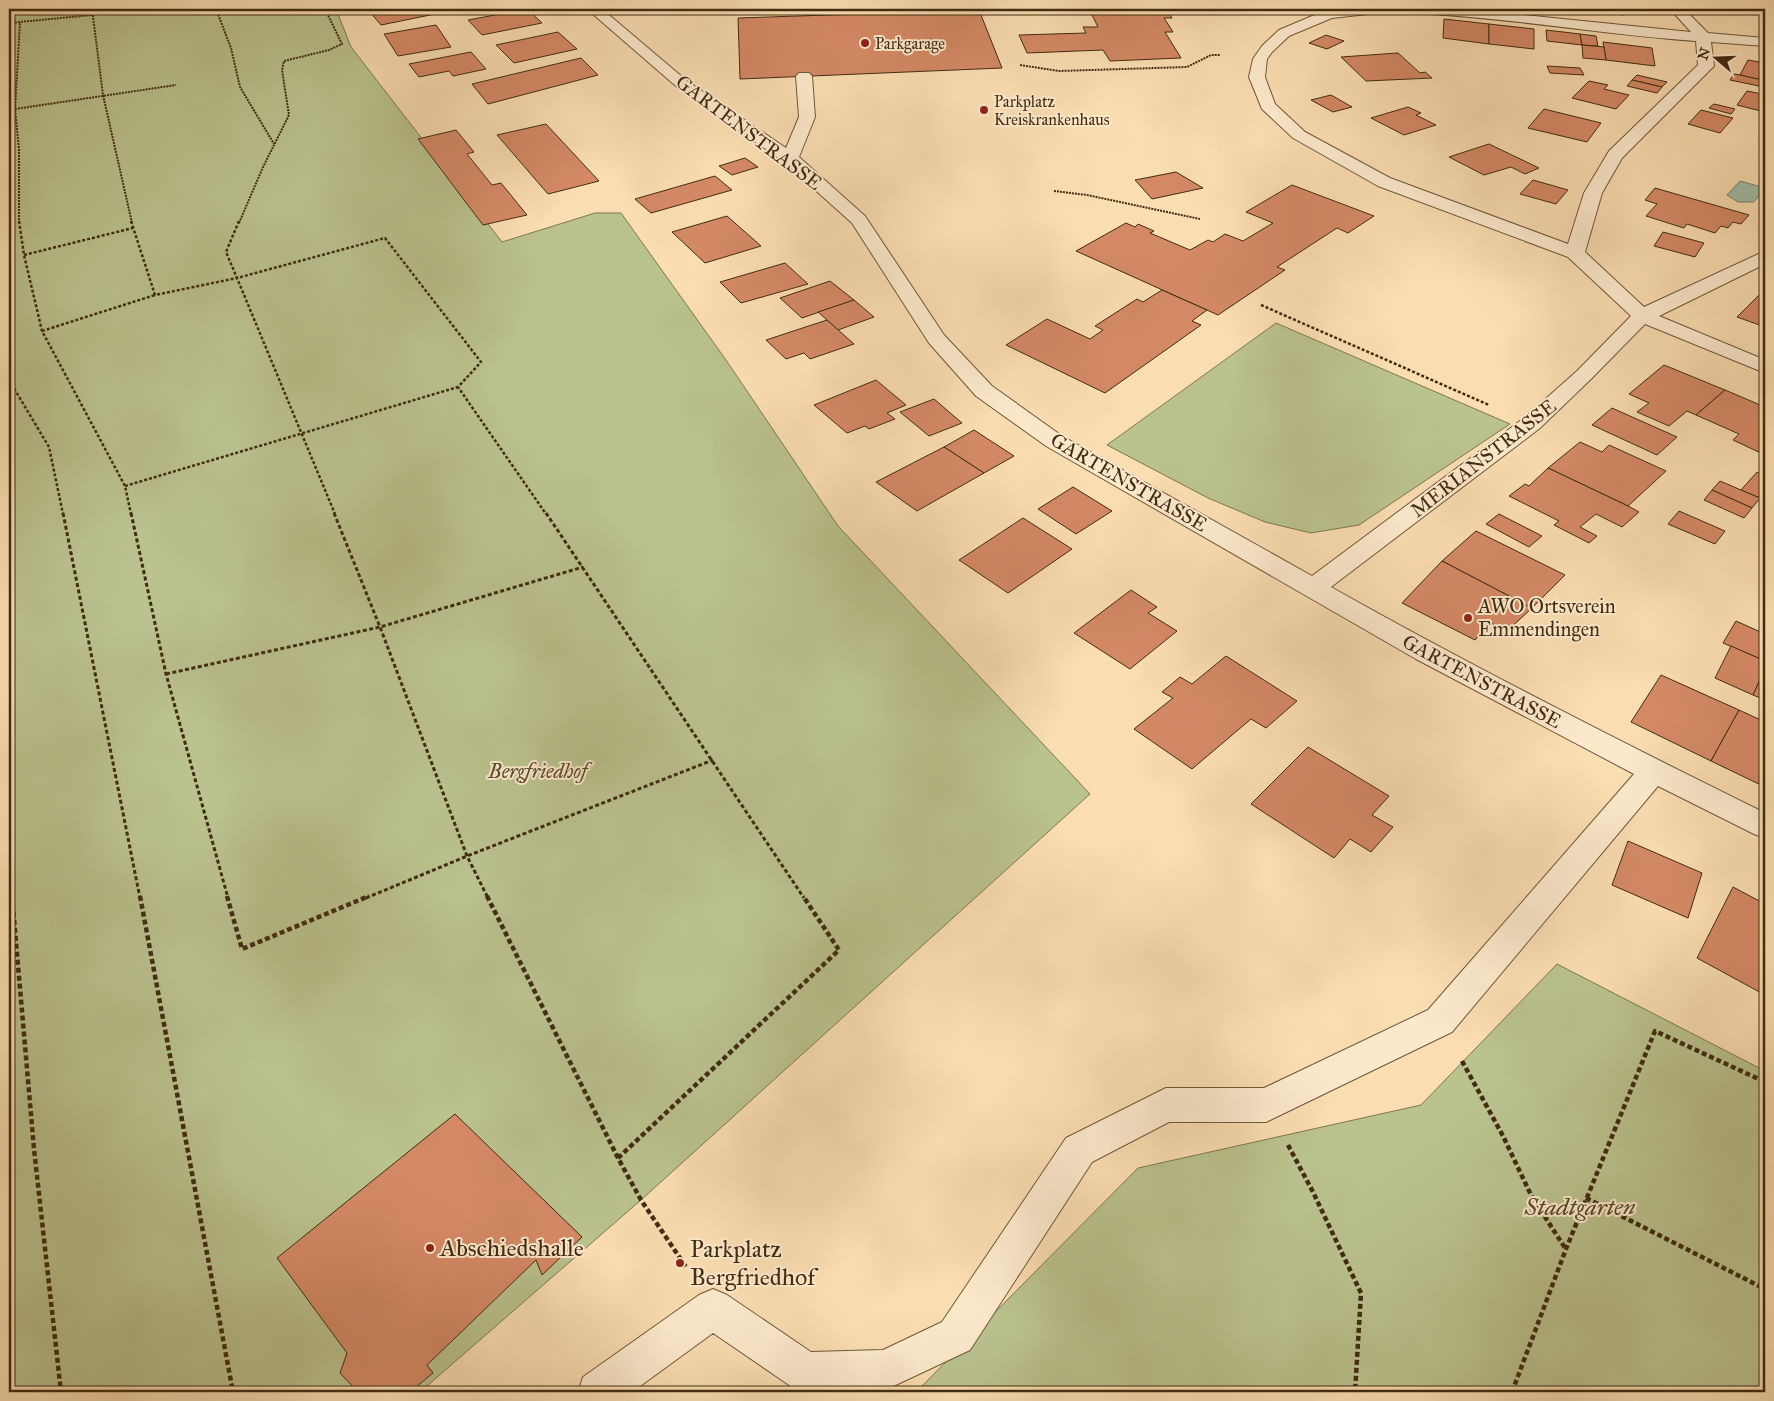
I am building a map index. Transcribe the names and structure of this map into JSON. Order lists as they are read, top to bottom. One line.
{"streets":{"street":["GARTENSTRASSE","MERIANSTRASSE"]},"crossings":[["GARTENSTRASSE","MERIANSTRASSE"]],"parks":["Bergfriedhof","Stadtgarten"],"places":["Parkgarage","Parkplatz Kreiskrankenhaus","AWO Ortsverein Emmendingen","Abschiedshalle","Parkplatz Bergfriedhof"],"north":"left"}
